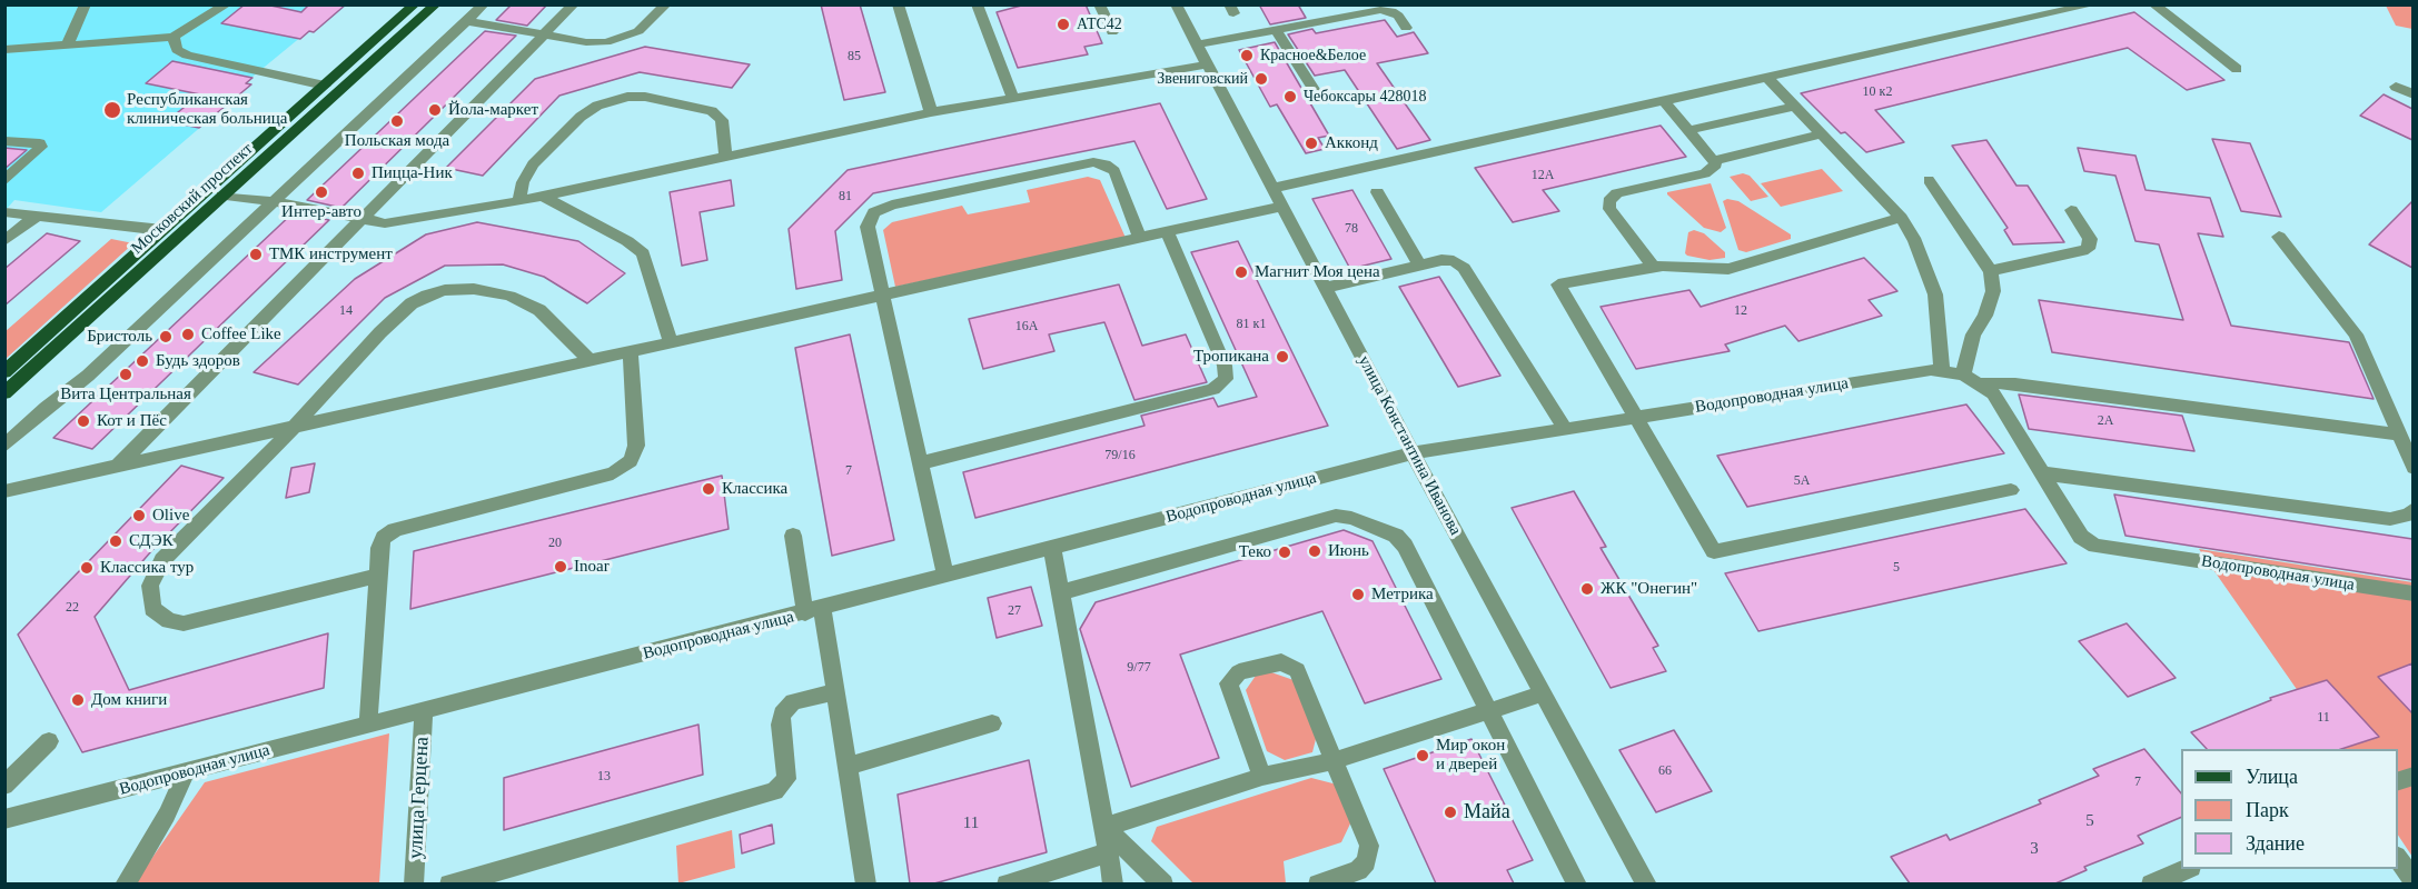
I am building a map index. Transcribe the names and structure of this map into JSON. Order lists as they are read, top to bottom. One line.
{"streets":{"main road":["Московский проспект"],"street":["Водопроводная улица","улица Константина Иванова","улица Герцена"]},"crossings":[["Водопроводная улица","улица Константина Иванова"],["Водопроводная улица","улица Герцена"]],"places":["АТС42","Красное&Белое","Звениговский","Чебоксары 428018","Республиканская клиническая больница","Йола-маркет","Польская мода","Акконд","Пицца-Ник","Интер-авто","ТМК инструмент","Магнит Моя цена","Coffee Like","Бристоль","Тропикана","Будь здоров","Вита Центральная","Кот и Пёс","Классика","Olive","СДЭК","Июнь","Теко","Inoar","Классика тур","ЖК \"Онегин\"","Метрика","Дом книги","Мир окон и дверей","Майа"],"house_numbers":["85","10 к2","12А","81","78","14","12","81 к1","16А","2А","79/16","7","5А","20","5","22","27","9/77","11","66","13","7","5","11","3"],"legend":["Улица","Парк","Здание"]}
